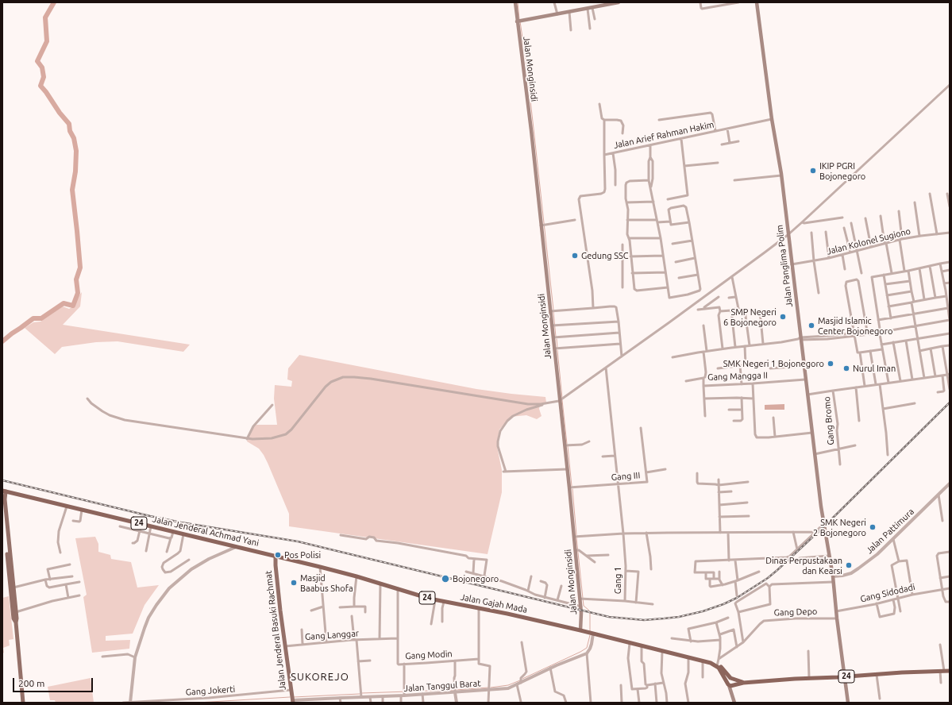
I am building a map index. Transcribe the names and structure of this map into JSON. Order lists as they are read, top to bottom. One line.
{"streets":{"highway":["24","Jalan Jenderal Achmad Yani","Jalan Gajah Mada"],"main road":["Jalan Monginsidi","Jalan Panglima Polim","Jalan Jenderal Basuki Rachmat"],"street":["Jalan Arief Rahman Hakim","Jalan Kolonel Sugiono","Gang Mangga II","Gang Bromo","Gang III","Jalan Pattimura","Gang 1","Gang Sidodadi","Gang Depo","Gang Langgar","Gang Modin","Jalan Tanggul Barat","Gang Jokerti"]},"crossings":[["Jalan Monginsidi","Gang III"],["Jalan Monginsidi","Gang 1"],["Jalan Monginsidi","Jalan Gajah Mada"],["Jalan Arief Rahman Hakim","Jalan Panglima Polim"],["Jalan Kolonel Sugiono","Jalan Panglima Polim"],["Jalan Panglima Polim","Gang Mangga II"],["Jalan Panglima Polim","Gang Bromo"],["Jalan Panglima Polim","Jalan Pattimura"],["Gang III","Gang 1"],["24","Jalan Gajah Mada"],["Jalan Jenderal Achmad Yani","Jalan Gajah Mada"],["Jalan Jenderal Achmad Yani","Jalan Jenderal Basuki Rachmat"],["Jalan Gajah Mada","Jalan Jenderal Basuki Rachmat"],["Jalan Gajah Mada","Gang Modin"],["Jalan Jenderal Basuki Rachmat","Gang Langgar"],["Jalan Jenderal Basuki Rachmat","Jalan Tanggul Barat"],["Jalan Jenderal Basuki Rachmat","Gang Jokerti"],["Gang Langgar","Gang Modin"]],"districts":["SUKOREJO"],"places":["IKIP PGRI Bojonegoro","Gedung SSC","SMP Negeri 6 Bojonegoro","Masjid Islamic Center Bojonegoro","SMK Negeri 1 Bojonegoro","Nurul Iman","SMK Negeri 2 Bojonegoro","Pos Polisi","Dinas Perpustakaan dan Kearsi","Bojonegoro","Masjid Baabus Shofa"],"scale_bar":"200 m"}
